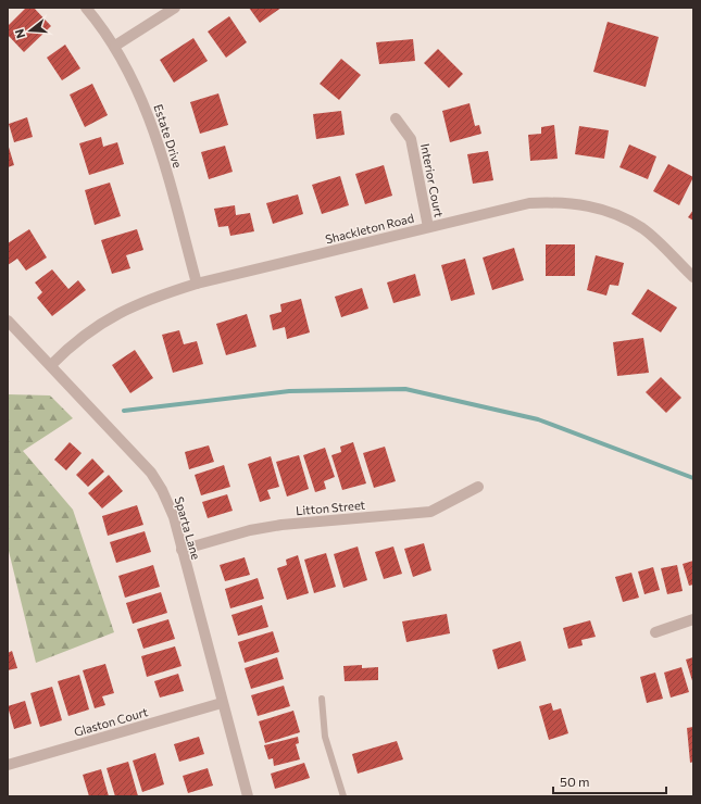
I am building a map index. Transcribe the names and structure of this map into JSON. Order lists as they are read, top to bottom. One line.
{"streets":{"street":["Estate Drive","Interior Court","Shackleton Road","Litton Street","Sparta Lane","Glaston Court"]},"crossings":[["Estate Drive","Shackleton Road"],["Interior Court","Shackleton Road"],["Shackleton Road","Sparta Lane"],["Litton Street","Sparta Lane"],["Sparta Lane","Glaston Court"]],"scale_bar":"50 m","north":"left"}
